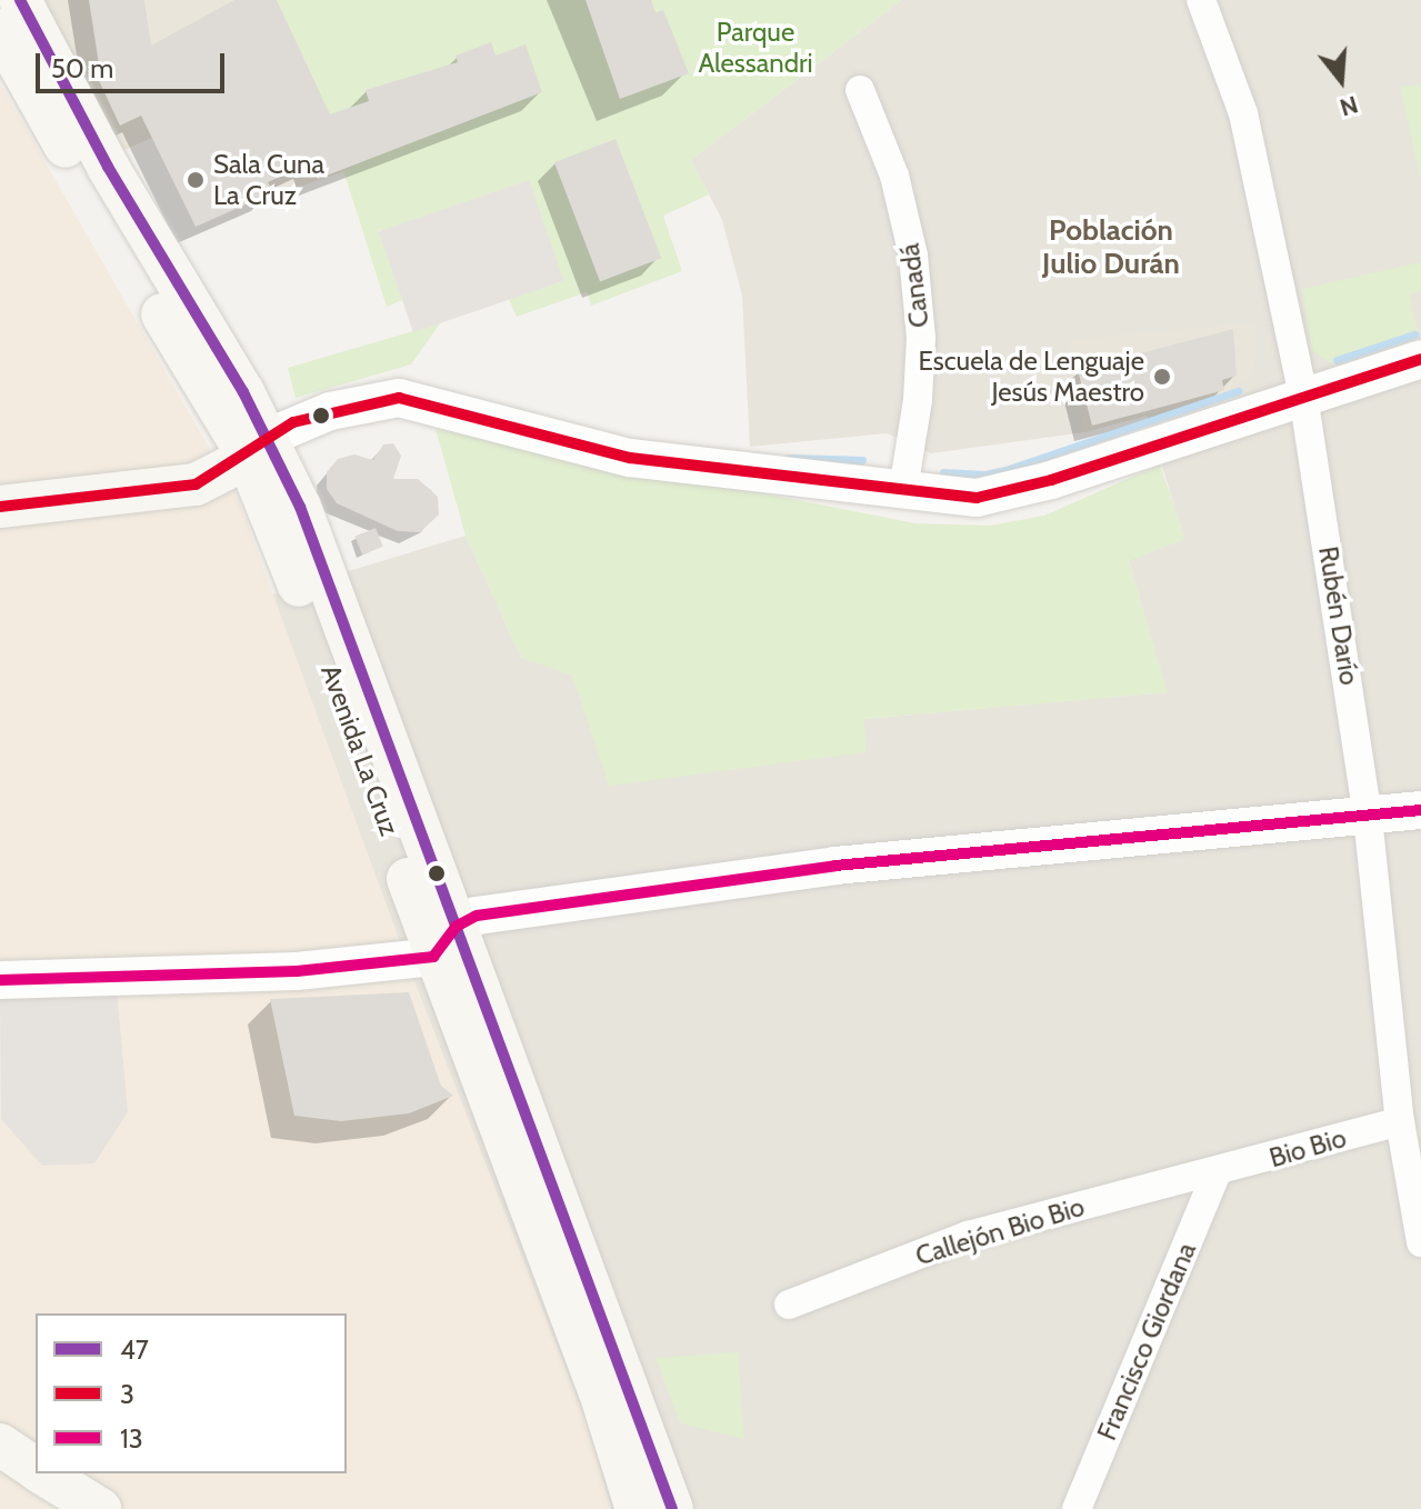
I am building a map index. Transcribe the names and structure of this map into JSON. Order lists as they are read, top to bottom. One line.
{"streets":{"main road":["Avenida La Cruz"],"street":["Canadá","Rubén Darío","Bio Bio","Callejón Bio Bio","Francisco Giordana"]},"crossings":[["Rubén Darío","Bio Bio"],["Bio Bio","Callejón Bio Bio"],["Bio Bio","Francisco Giordana"],["Callejón Bio Bio","Francisco Giordana"]],"districts":["Población Julio Durán"],"parks":["Parque Alessandri"],"places":["Sala Cuna La Cruz","Escuela de Lenguaje Jesús Maestro"],"lines":["transit line 47","transit line 3","transit line 13"],"legend":["47","3","13"],"scale_bar":"50 m","north":"bottom"}
